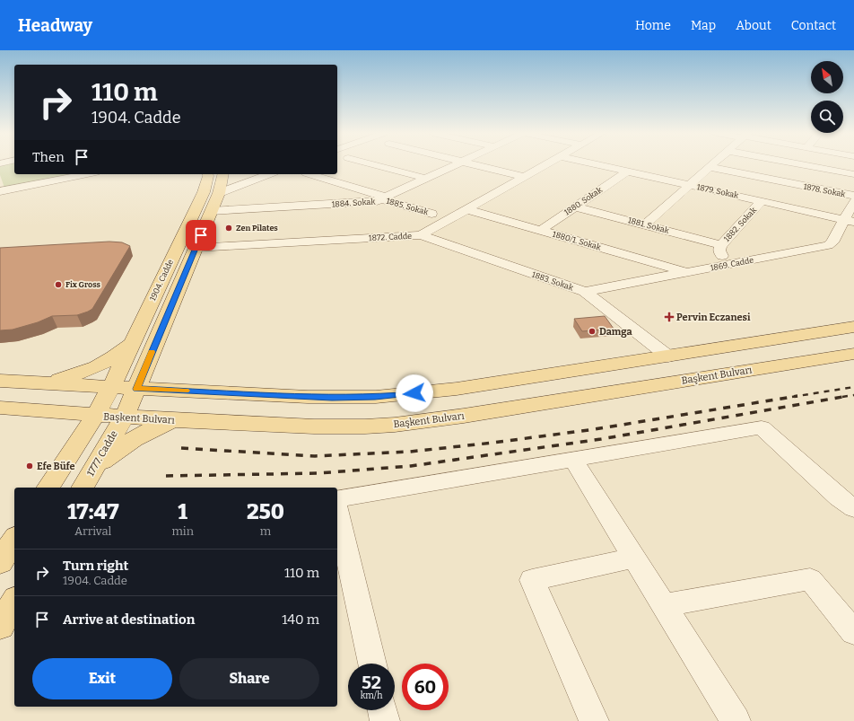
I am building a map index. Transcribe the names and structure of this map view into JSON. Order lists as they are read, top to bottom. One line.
{"streets":{"main road":["1904. Cadde","Başkent Bulvarı","1777. Cadde"],"street":["1878. Sokak","1879. Sokak","1880. Sokak","1884. Sokak","1885. Sokak","1882. Sokak","1881. Sokak","1872. Cadde","1880/1. Sokak","1869. Cadde","1883. Sokak"]},"crossings":[["1879. Sokak","1880. Sokak"],["1879. Sokak","1882. Sokak"],["1879. Sokak","1869. Cadde"],["1880. Sokak","1881. Sokak"],["1880. Sokak","1880/1. Sokak"],["1884. Sokak","1885. Sokak"],["1884. Sokak","1904. Cadde"],["1882. Sokak","1881. Sokak"],["1882. Sokak","1869. Cadde"],["1872. Cadde","1880/1. Sokak"],["1872. Cadde","1904. Cadde"],["1872. Cadde","1883. Sokak"],["1880/1. Sokak","1869. Cadde"],["1869. Cadde","1883. Sokak"],["1904. Cadde","Başkent Bulvarı"],["1904. Cadde","1777. Cadde"],["Başkent Bulvarı","1777. Cadde"]],"places":{"other":["Zen Pilates","Fix Gross","Damga","Efe Büfe"],"health":["Pervin Eczanesi"]},"north":"top left","page":{"header":"Headway","nav":["Home","Map","About","Contact"],"turn":["110 m","1904. Cadde"],"then":"Then","eta":["17:47","Arrival","1","min","250","m"],"list":[{"name":"Turn right","note":"1904. Cadde","value":"110 m"},{"name":"Arrive at destination","value":"140 m"}],"buttons":["Exit","Share"],"speed":"52 km/h","limit":"60"}}
